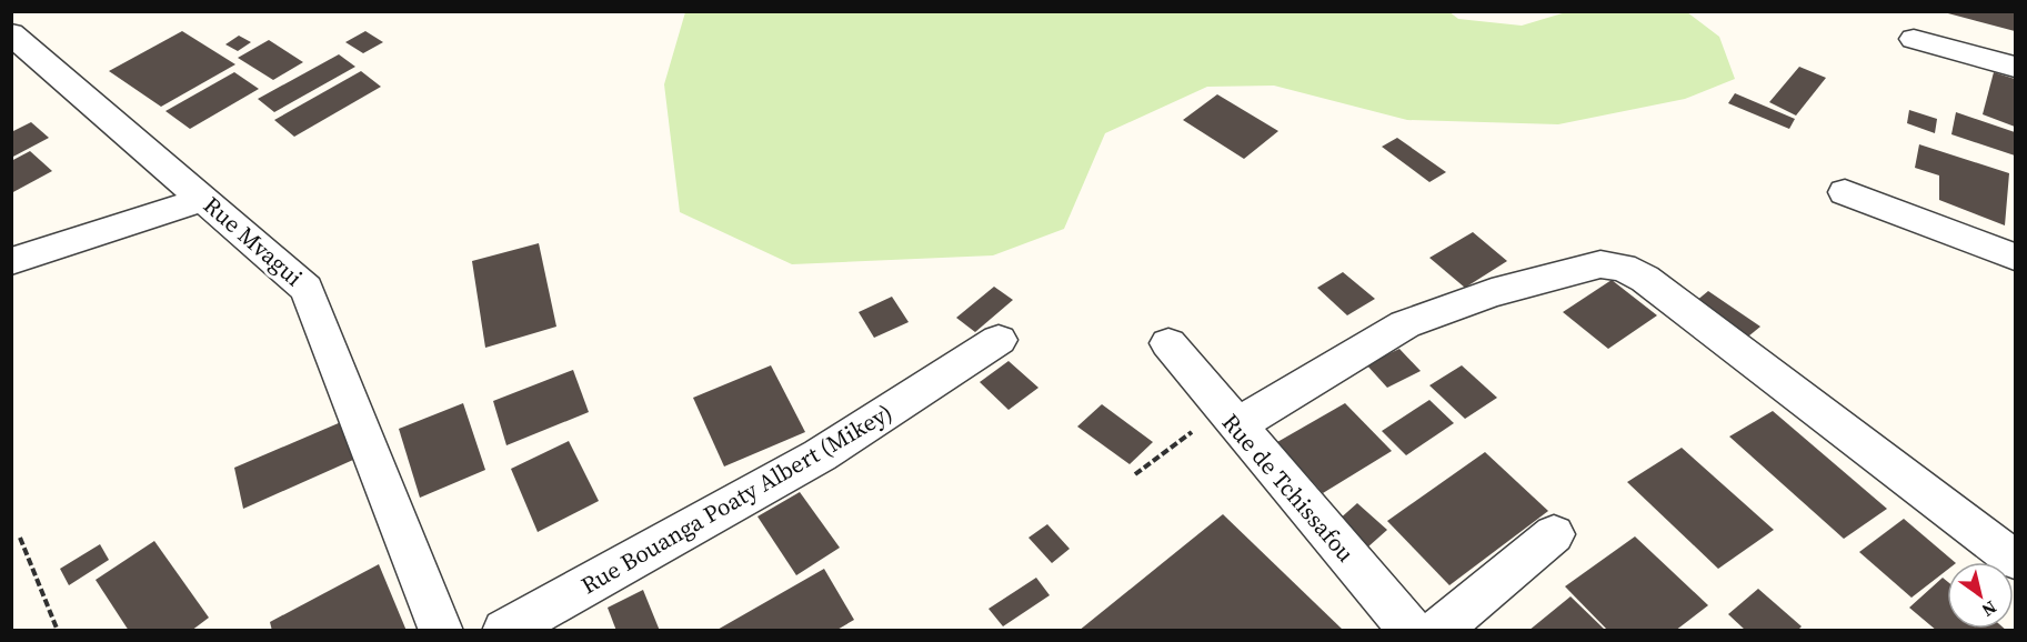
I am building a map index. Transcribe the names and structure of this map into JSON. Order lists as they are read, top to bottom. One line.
{"streets":{"street":["Rue Mvagui","Rue de Tchissafou","Rue Bouanga Poaty Albert (Mikey)"]},"north":"bottom right"}
